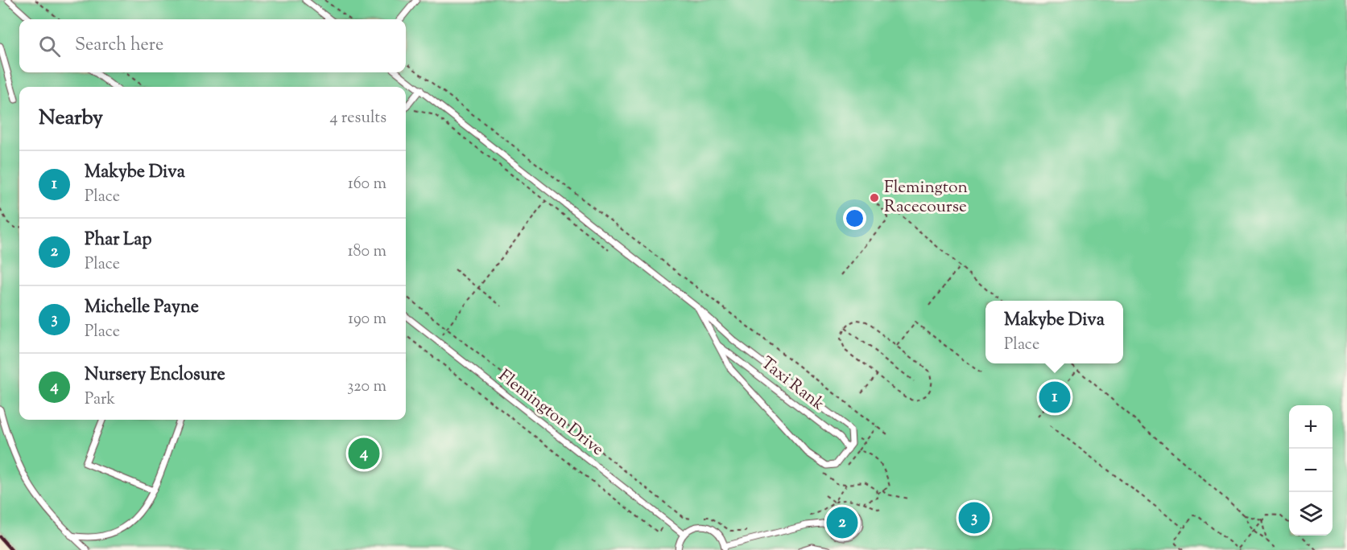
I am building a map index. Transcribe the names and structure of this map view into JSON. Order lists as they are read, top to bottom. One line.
{"streets":{"lane":["Taxi Rank","Flemington Drive"]},"places":["Flemington Racecourse"],"page":{"search":"Search here","heading":["Nearby","4 results"],"list":[{"mark":"1","name":"Makybe Diva","note":"Place","value":"160 m"},{"mark":"2","name":"Phar Lap","note":"Place","value":"180 m"},{"mark":"3","name":"Michelle Payne","note":"Place","value":"190 m"},{"mark":"4","name":"Nursery Enclosure","note":"Park","value":"320 m"}],"popup":["Makybe Diva","Place"],"pins":["1","4","3","2"],"map_buttons":["+","−"]}}
